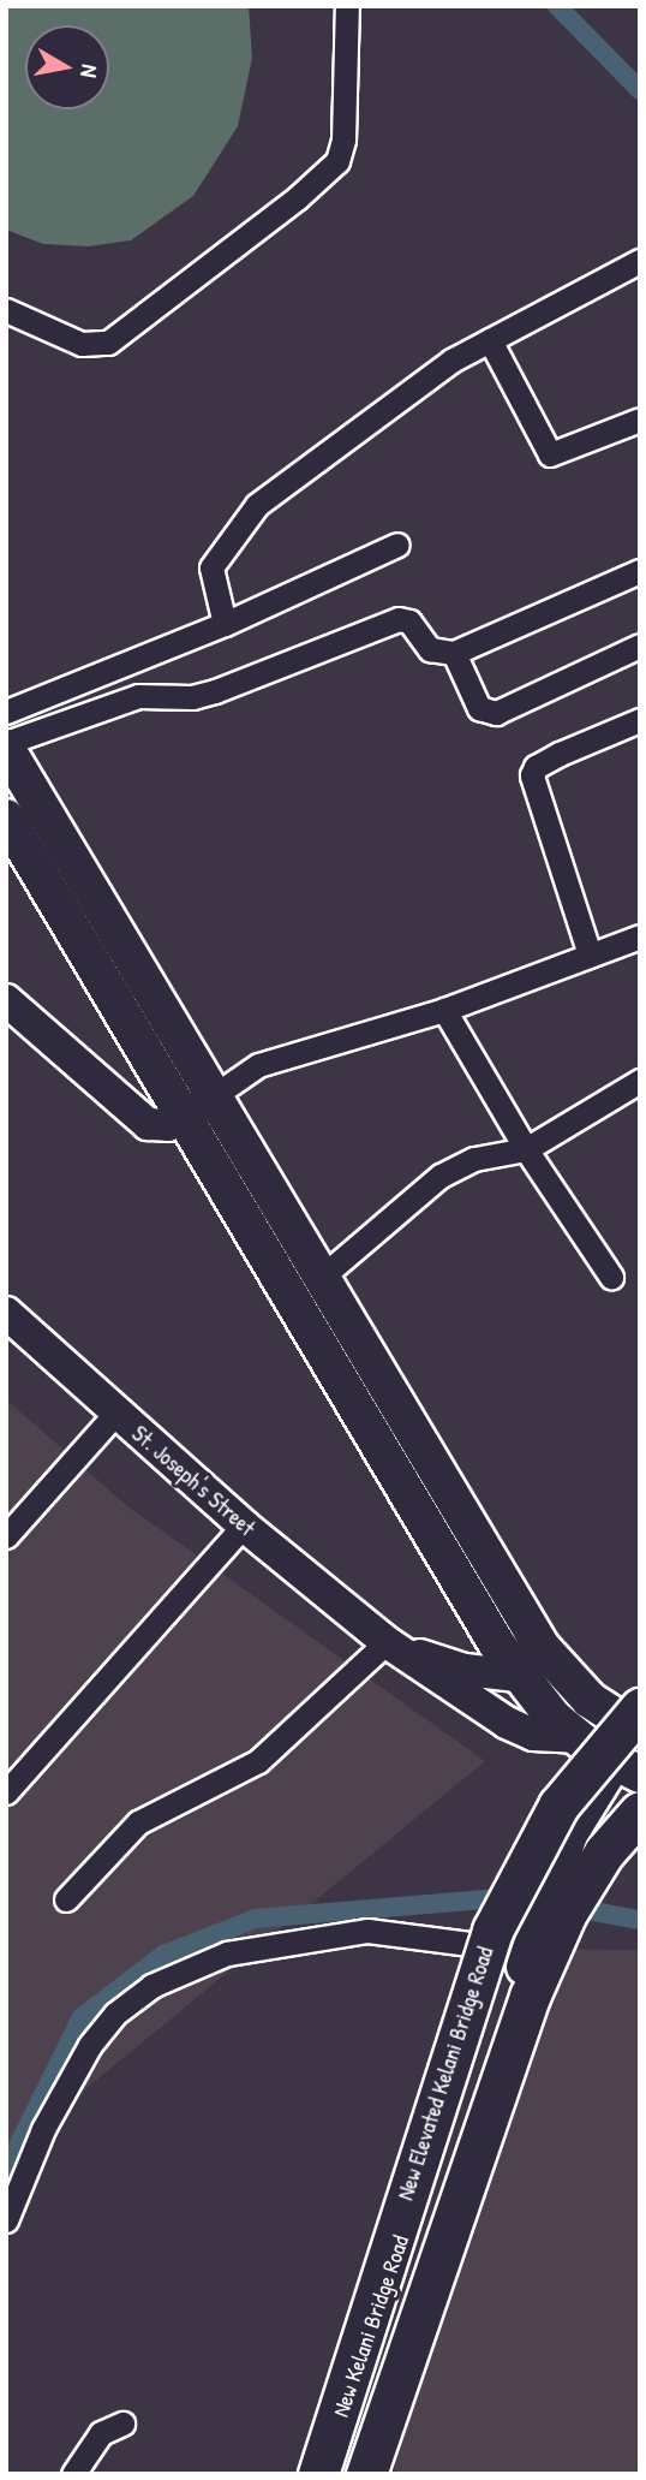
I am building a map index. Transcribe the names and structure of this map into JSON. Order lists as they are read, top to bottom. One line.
{"streets":{"highway":["New Elevated Kelani Bridge Road"],"main road":["St. Joseph's Street","New Kelani Bridge Road"]},"crossings":[["St. Joseph's Street","New Elevated Kelani Bridge Road"],["St. Joseph's Street","New Kelani Bridge Road"],["New Elevated Kelani Bridge Road","New Kelani Bridge Road"]],"north":"right"}
